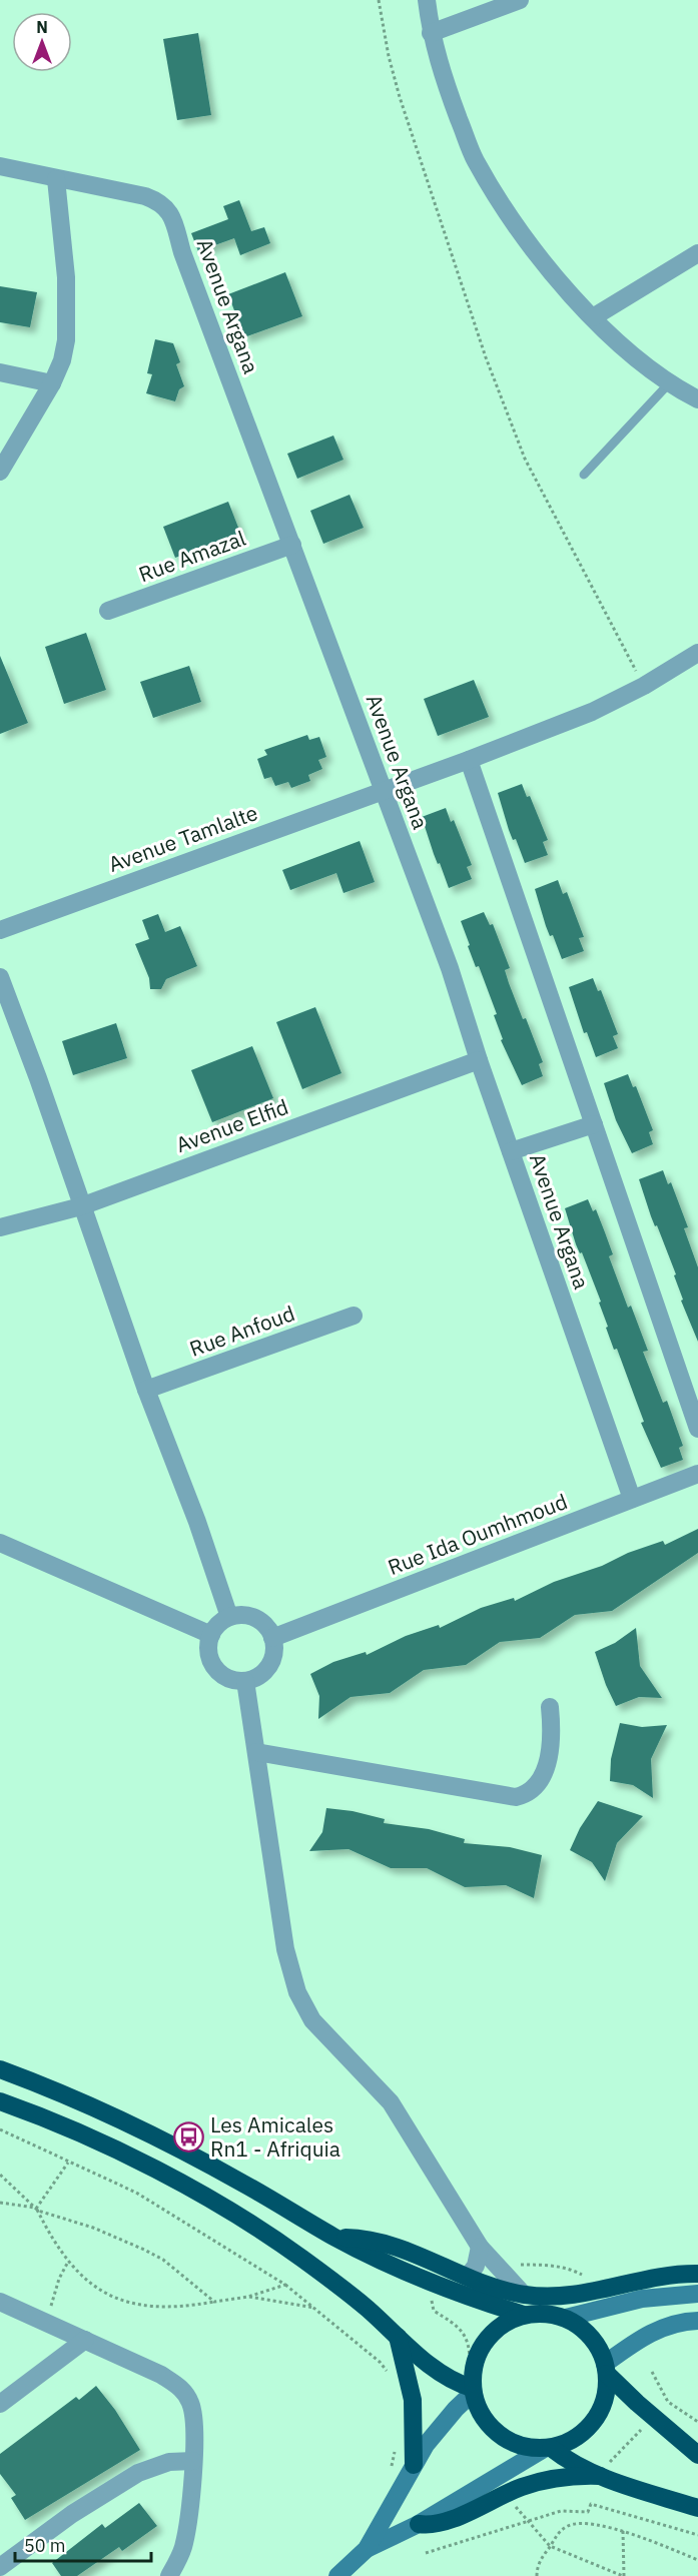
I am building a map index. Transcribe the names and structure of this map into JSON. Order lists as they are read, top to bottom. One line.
{"streets":{"street":["Avenue Argana","Rue Amazal","Avenue Tamlalte","Avenue Elfid","Rue Anfoud","Rue Ida Oumhmoud"]},"crossings":[["Avenue Argana","Rue Amazal"],["Avenue Argana","Avenue Tamlalte"],["Avenue Argana","Avenue Elfid"],["Avenue Argana","Rue Ida Oumhmoud"]],"places":{"bus stop":["Les Amicales Rn1 - Afriquia"]},"scale_bar":"50 m","north":"top"}
